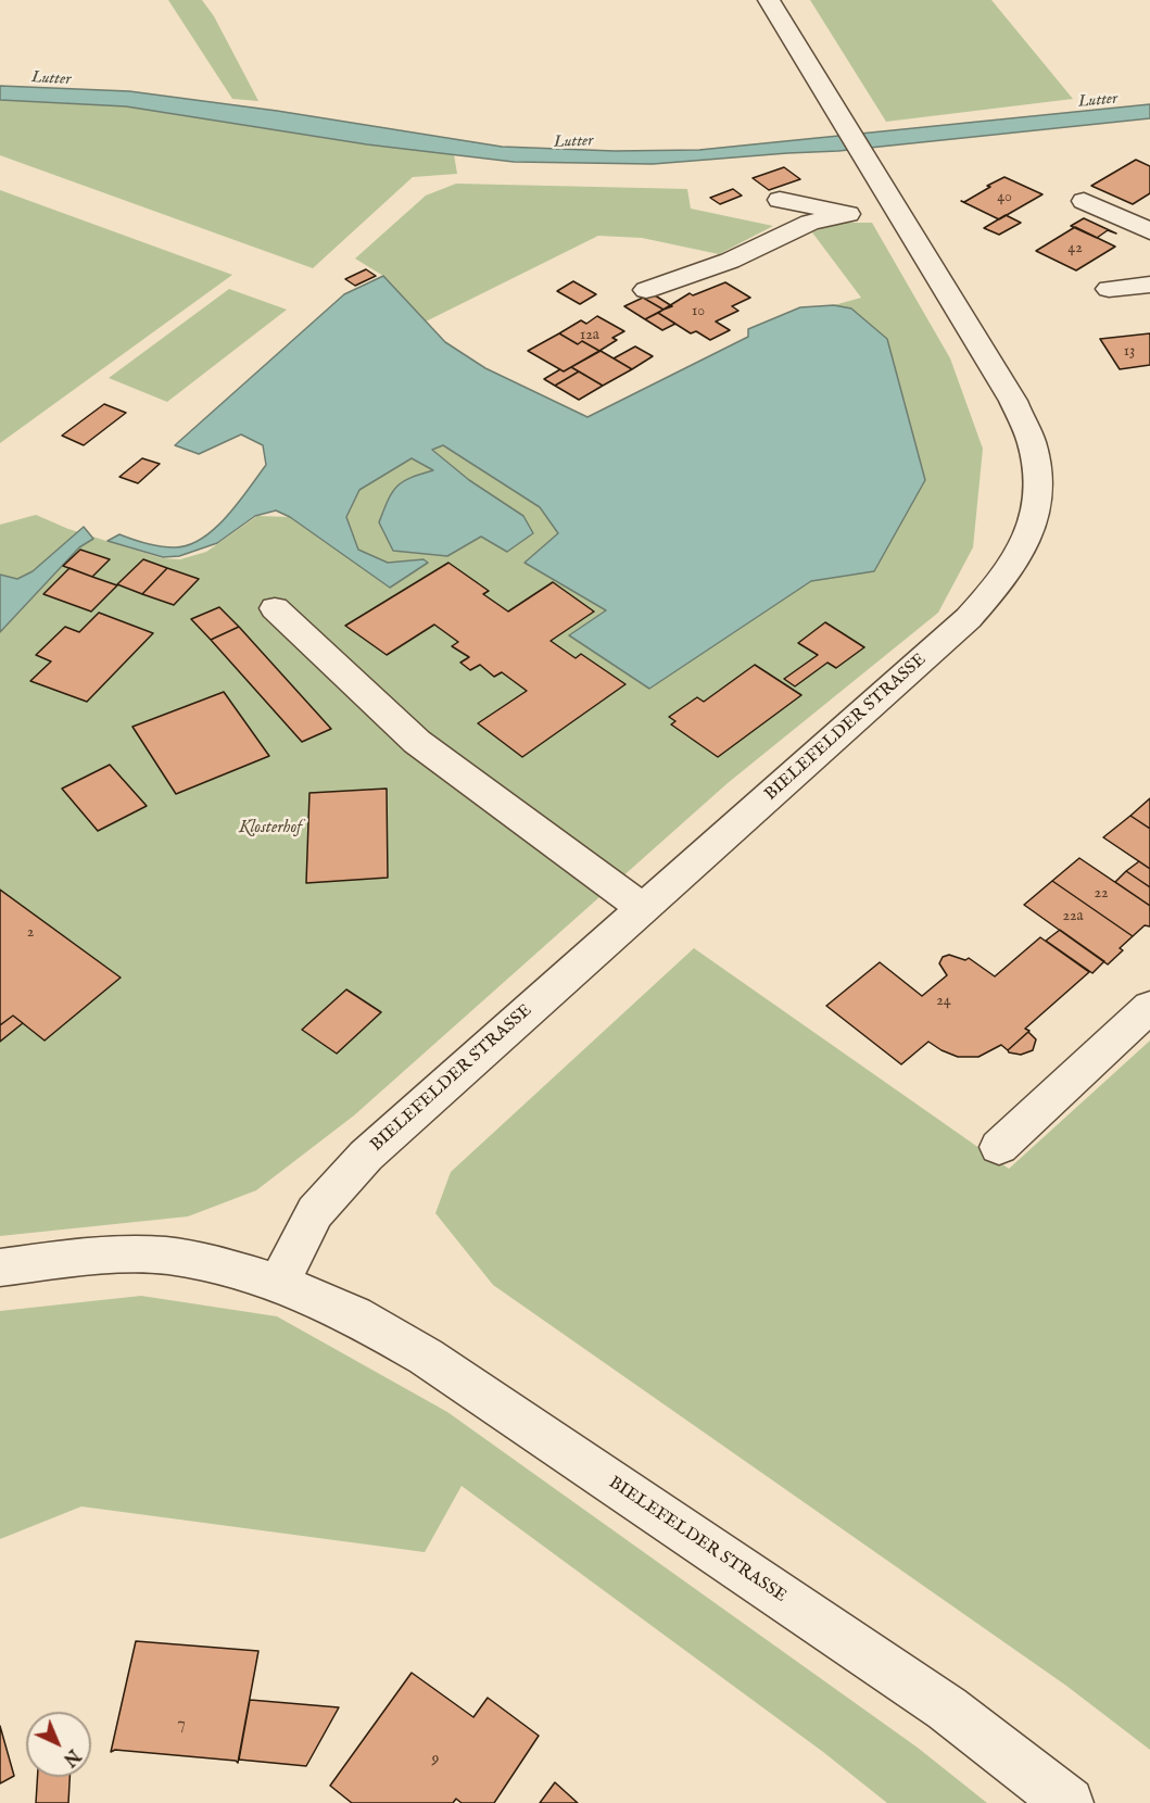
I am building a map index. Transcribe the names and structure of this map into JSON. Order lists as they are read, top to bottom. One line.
{"streets":{"street":["BIELEFELDER STRASSE"]},"water":["Lutter"],"parks":["Klosterhof"],"house_numbers":["40","42","10","12a","13","22","22a","2","24","7","9"],"north":"bottom right"}
